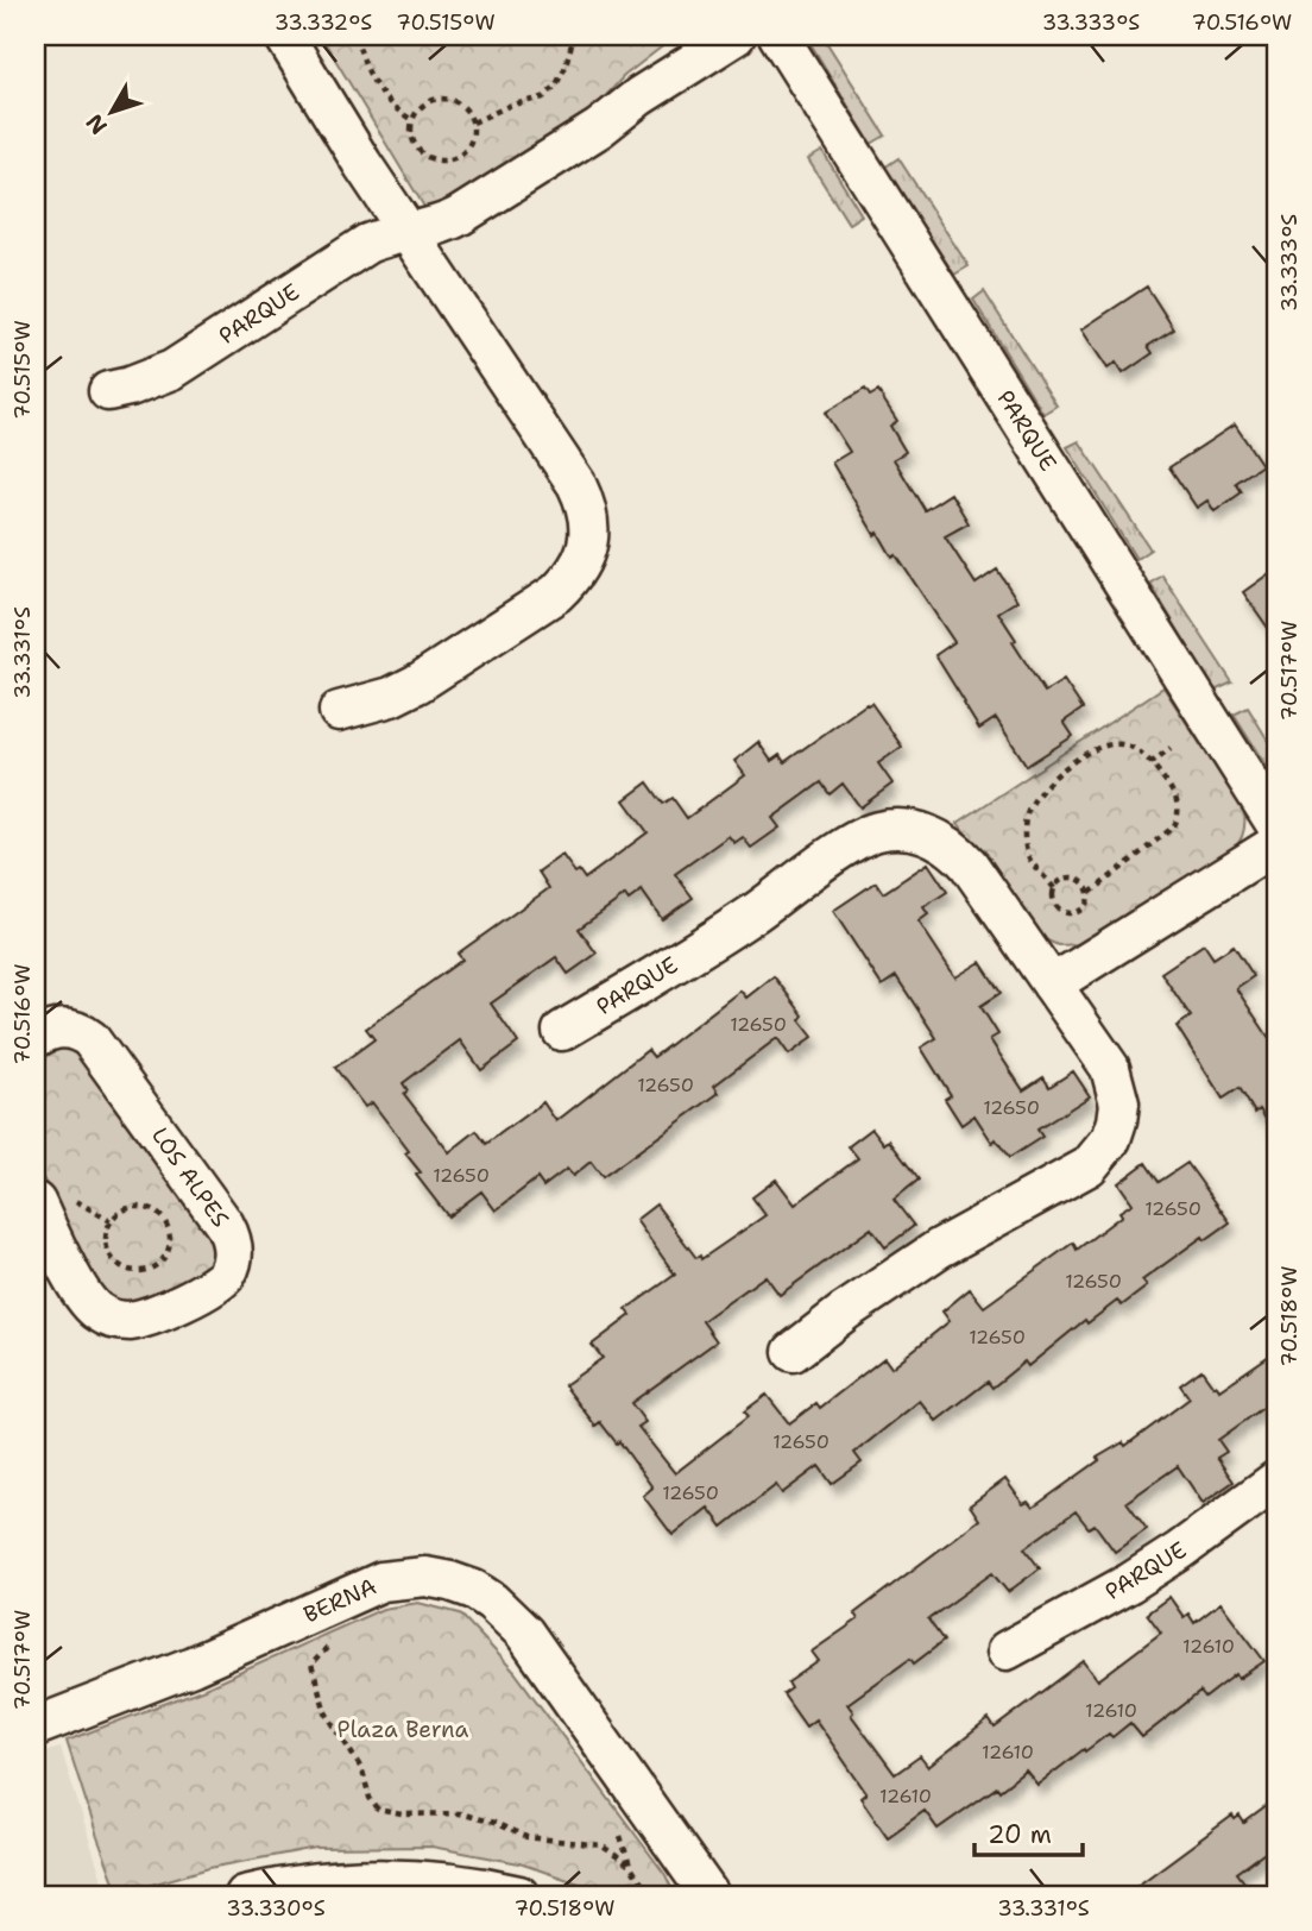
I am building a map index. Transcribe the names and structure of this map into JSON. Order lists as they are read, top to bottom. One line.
{"streets":{"street":["PARQUE","LOS ALPES","BERNA"]},"parks":["Plaza Berna"],"house_numbers":["12650","12650","12650","12650","12650","12650","12650","12650","12650","12610","12610","12610","12610"],"scale_bar":"20 m","north":"bottom left","coordinates":["33.332°S","70.515°W","33.333°S","70.516°W","33.331°S","70.517°W","70.518°W","33.330°S"]}
